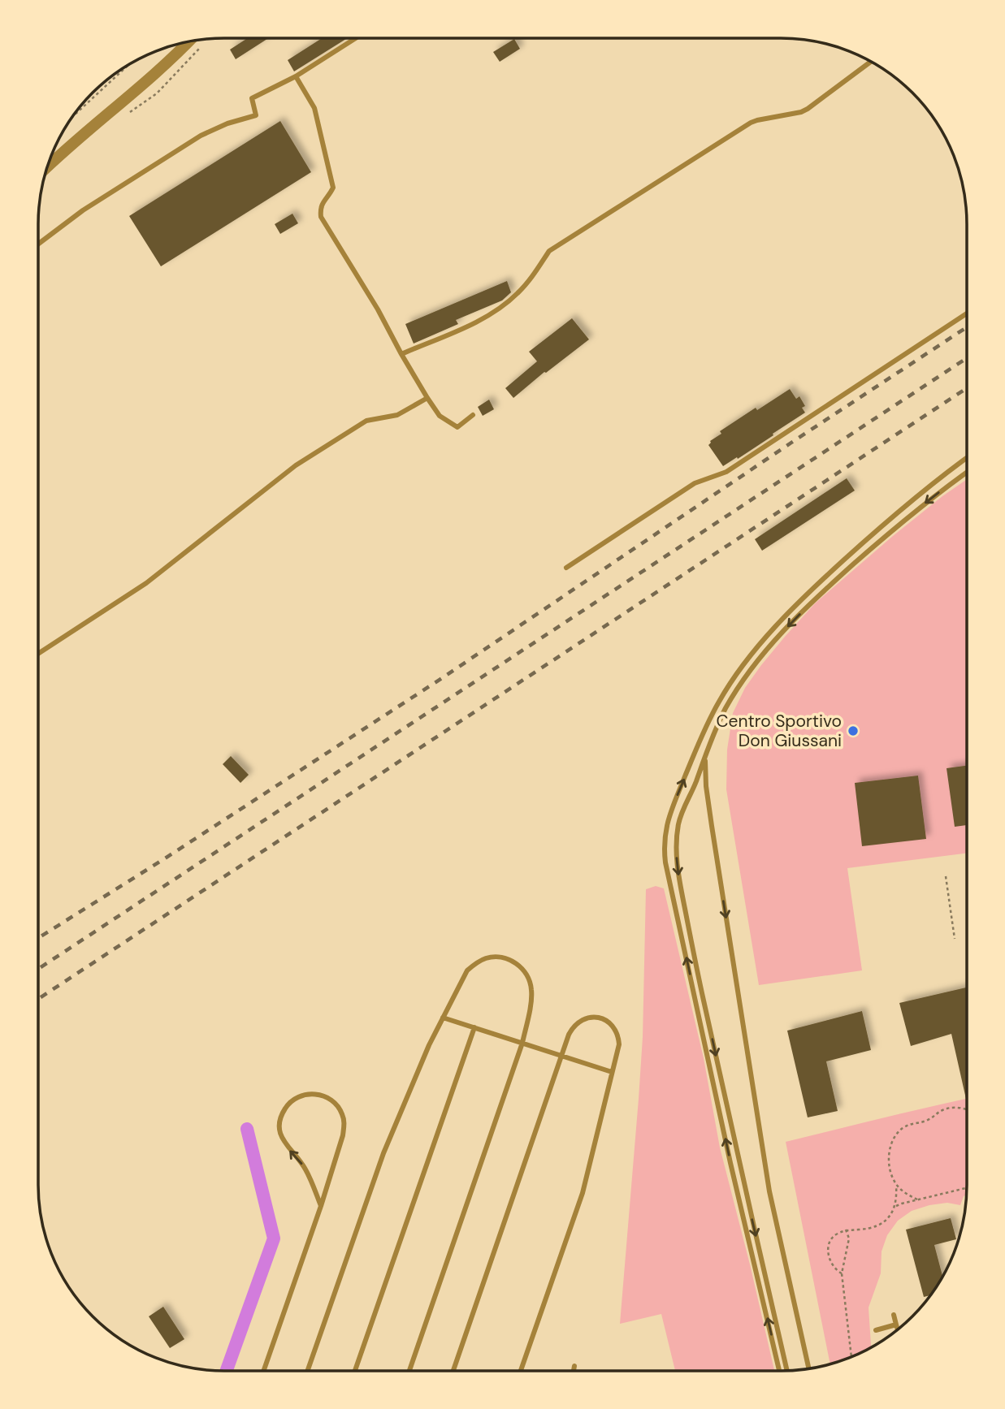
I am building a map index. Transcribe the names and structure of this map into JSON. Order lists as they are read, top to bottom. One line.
{"places":["Centro Sportivo Don Giussani"]}
